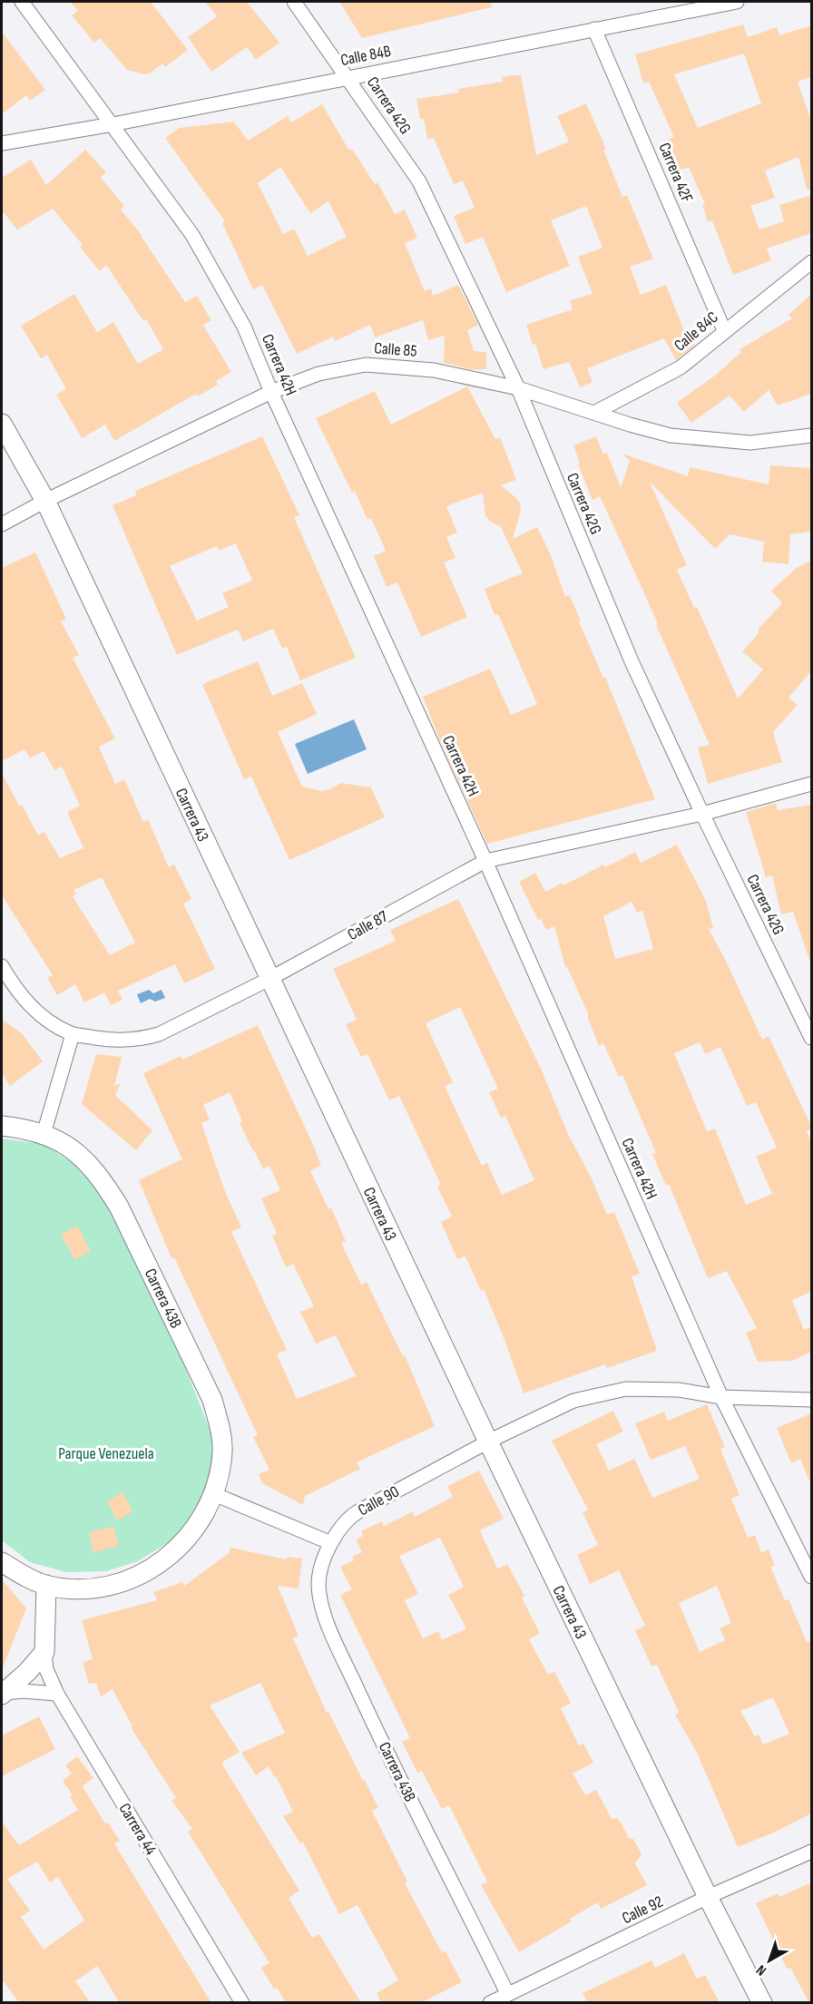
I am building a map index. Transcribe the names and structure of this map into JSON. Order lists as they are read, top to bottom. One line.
{"streets":{"street":["Calle 84B","Carrera 42G","Carrera 42F","Calle 84C","Calle 85","Carrera 42H","Carrera 43","Calle 87","Carrera 43B","Calle 90","Carrera 44","Calle 92"]},"crossings":[["Calle 84B","Carrera 42G"],["Calle 84B","Carrera 42F"],["Calle 84B","Carrera 42H"],["Carrera 42G","Calle 85"],["Carrera 42G","Calle 87"],["Carrera 42F","Calle 84C"],["Calle 84C","Calle 85"],["Calle 85","Carrera 42H"],["Calle 85","Carrera 43"],["Carrera 42H","Calle 87"],["Carrera 42H","Calle 90"],["Carrera 43","Calle 87"],["Carrera 43","Calle 90"],["Carrera 43","Calle 92"],["Carrera 43B","Calle 90"],["Carrera 43B","Calle 92"]],"parks":["Parque Venezuela"],"north":"bottom left"}
